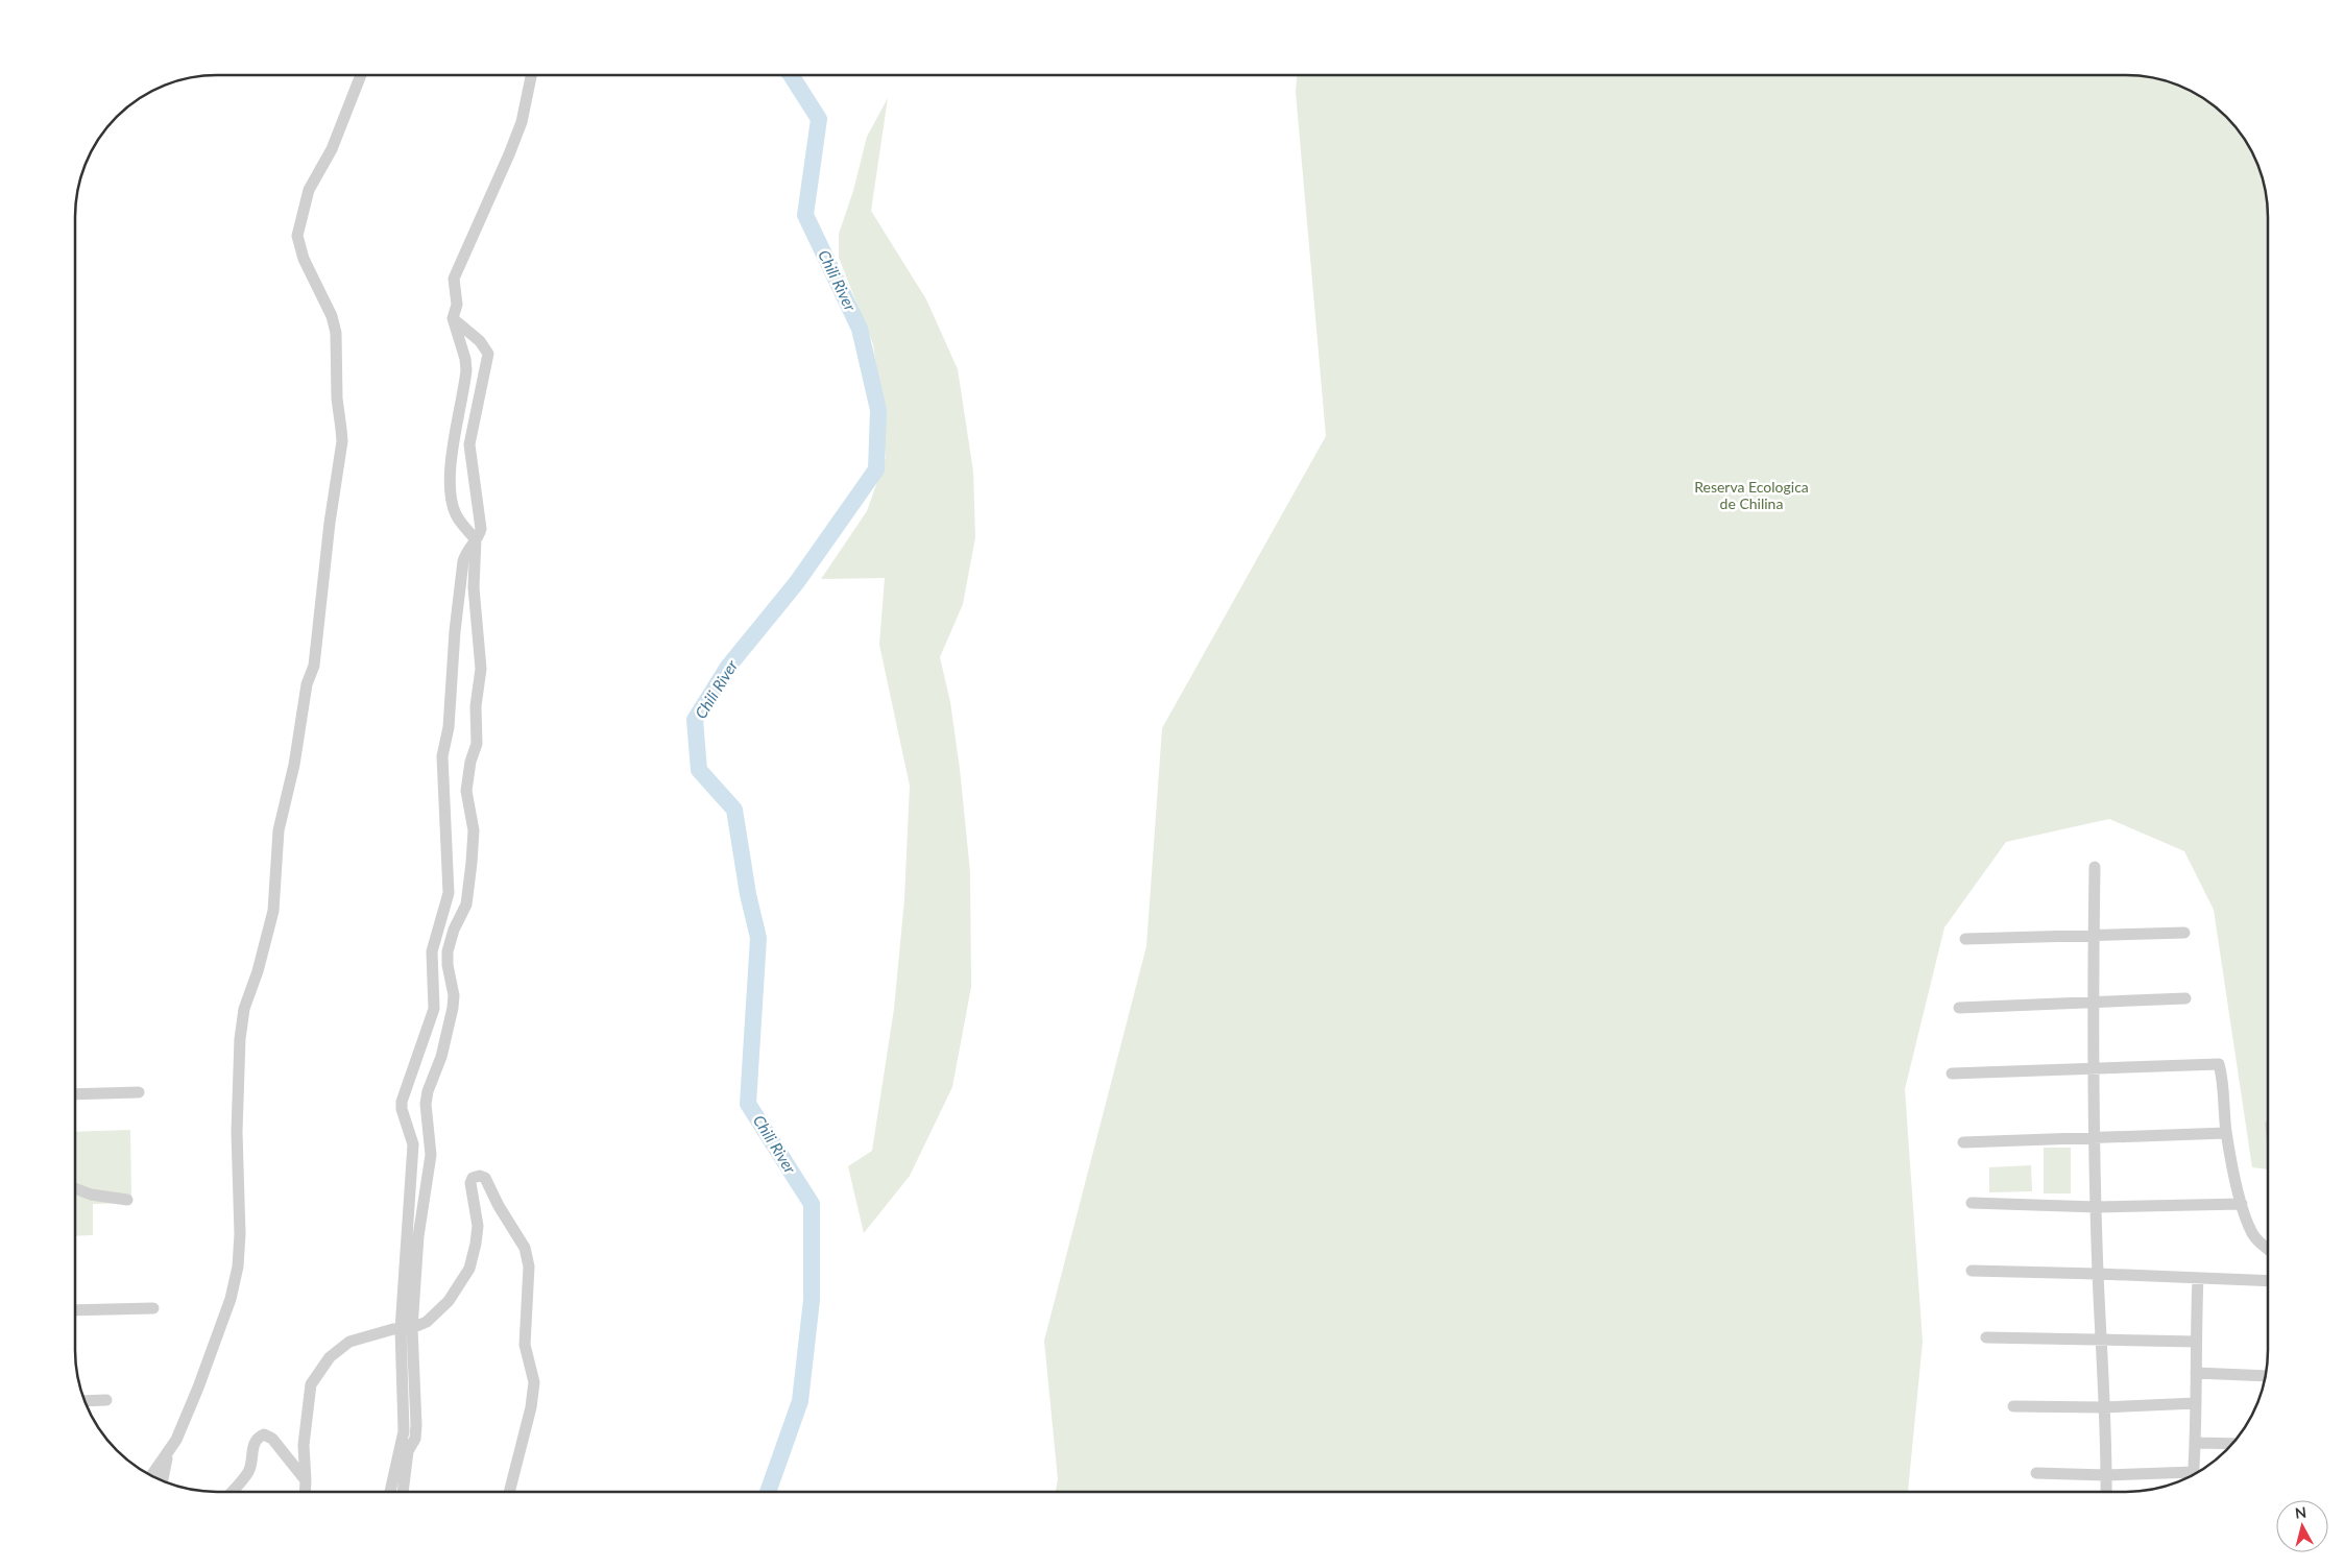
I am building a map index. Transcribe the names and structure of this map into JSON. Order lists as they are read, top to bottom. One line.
{"water":["Chili River"],"parks":["Reserva Ecologica de Chilina"],"north":"top"}
